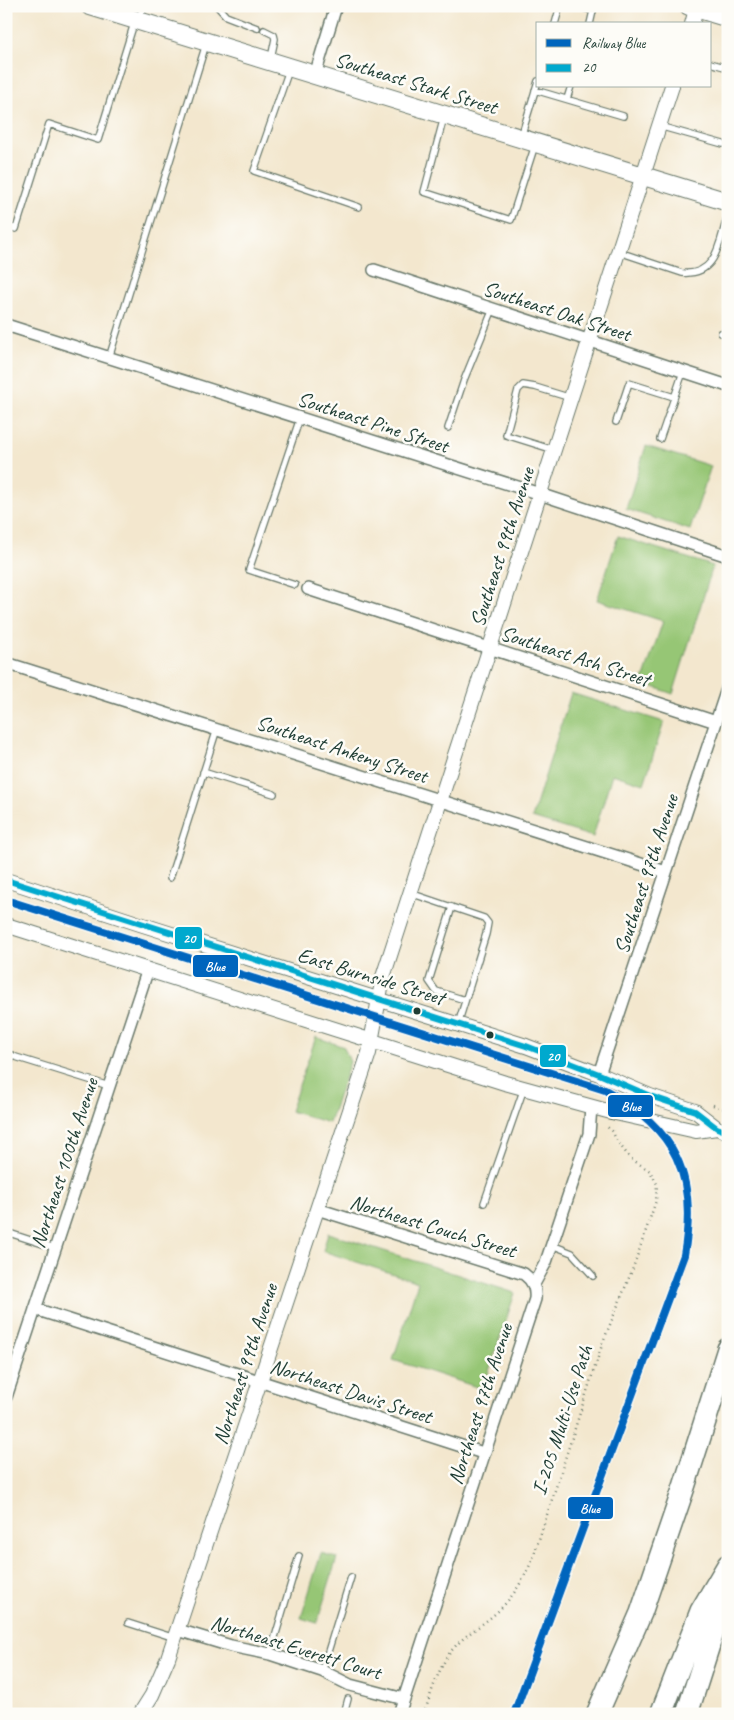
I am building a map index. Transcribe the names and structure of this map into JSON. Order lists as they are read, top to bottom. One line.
{"streets":{"main road":["Southeast Stark Street"],"street":["Southeast Oak Street","Southeast Pine Street","Southeast 99th Avenue","Southeast Ash Street","Southeast Ankeny Street","Southeast 97th Avenue","East Burnside Street","Northeast 100th Avenue","Northeast Couch Street","Northeast 99th Avenue","Northeast Davis Street","Northeast 97th Avenue","Northeast Everett Court"],"path":["I-205 Multi-Use Path"]},"crossings":[["Southeast Stark Street","Southeast 99th Avenue"],["Southeast Oak Street","Southeast 99th Avenue"],["Southeast Pine Street","Southeast 99th Avenue"],["Southeast 99th Avenue","Southeast Ash Street"],["Southeast 99th Avenue","Southeast Ankeny Street"],["Southeast 99th Avenue","East Burnside Street"],["Southeast 99th Avenue","Northeast 99th Avenue"],["Southeast Ash Street","Southeast 97th Avenue"],["Southeast Ankeny Street","Southeast 97th Avenue"],["Southeast 97th Avenue","East Burnside Street"],["East Burnside Street","Northeast 100th Avenue"],["East Burnside Street","Northeast 99th Avenue"],["East Burnside Street","Northeast 97th Avenue"],["Northeast 100th Avenue","Northeast Davis Street"],["Northeast Couch Street","Northeast 99th Avenue"],["Northeast Couch Street","Northeast 97th Avenue"],["Northeast 99th Avenue","Northeast Davis Street"],["Northeast 99th Avenue","Northeast Everett Court"],["Northeast Davis Street","Northeast 97th Avenue"],["Northeast 97th Avenue","Northeast Everett Court"]],"lines":["transit line 20","rail line Blue"],"legend":["Railway Blue","20"]}
